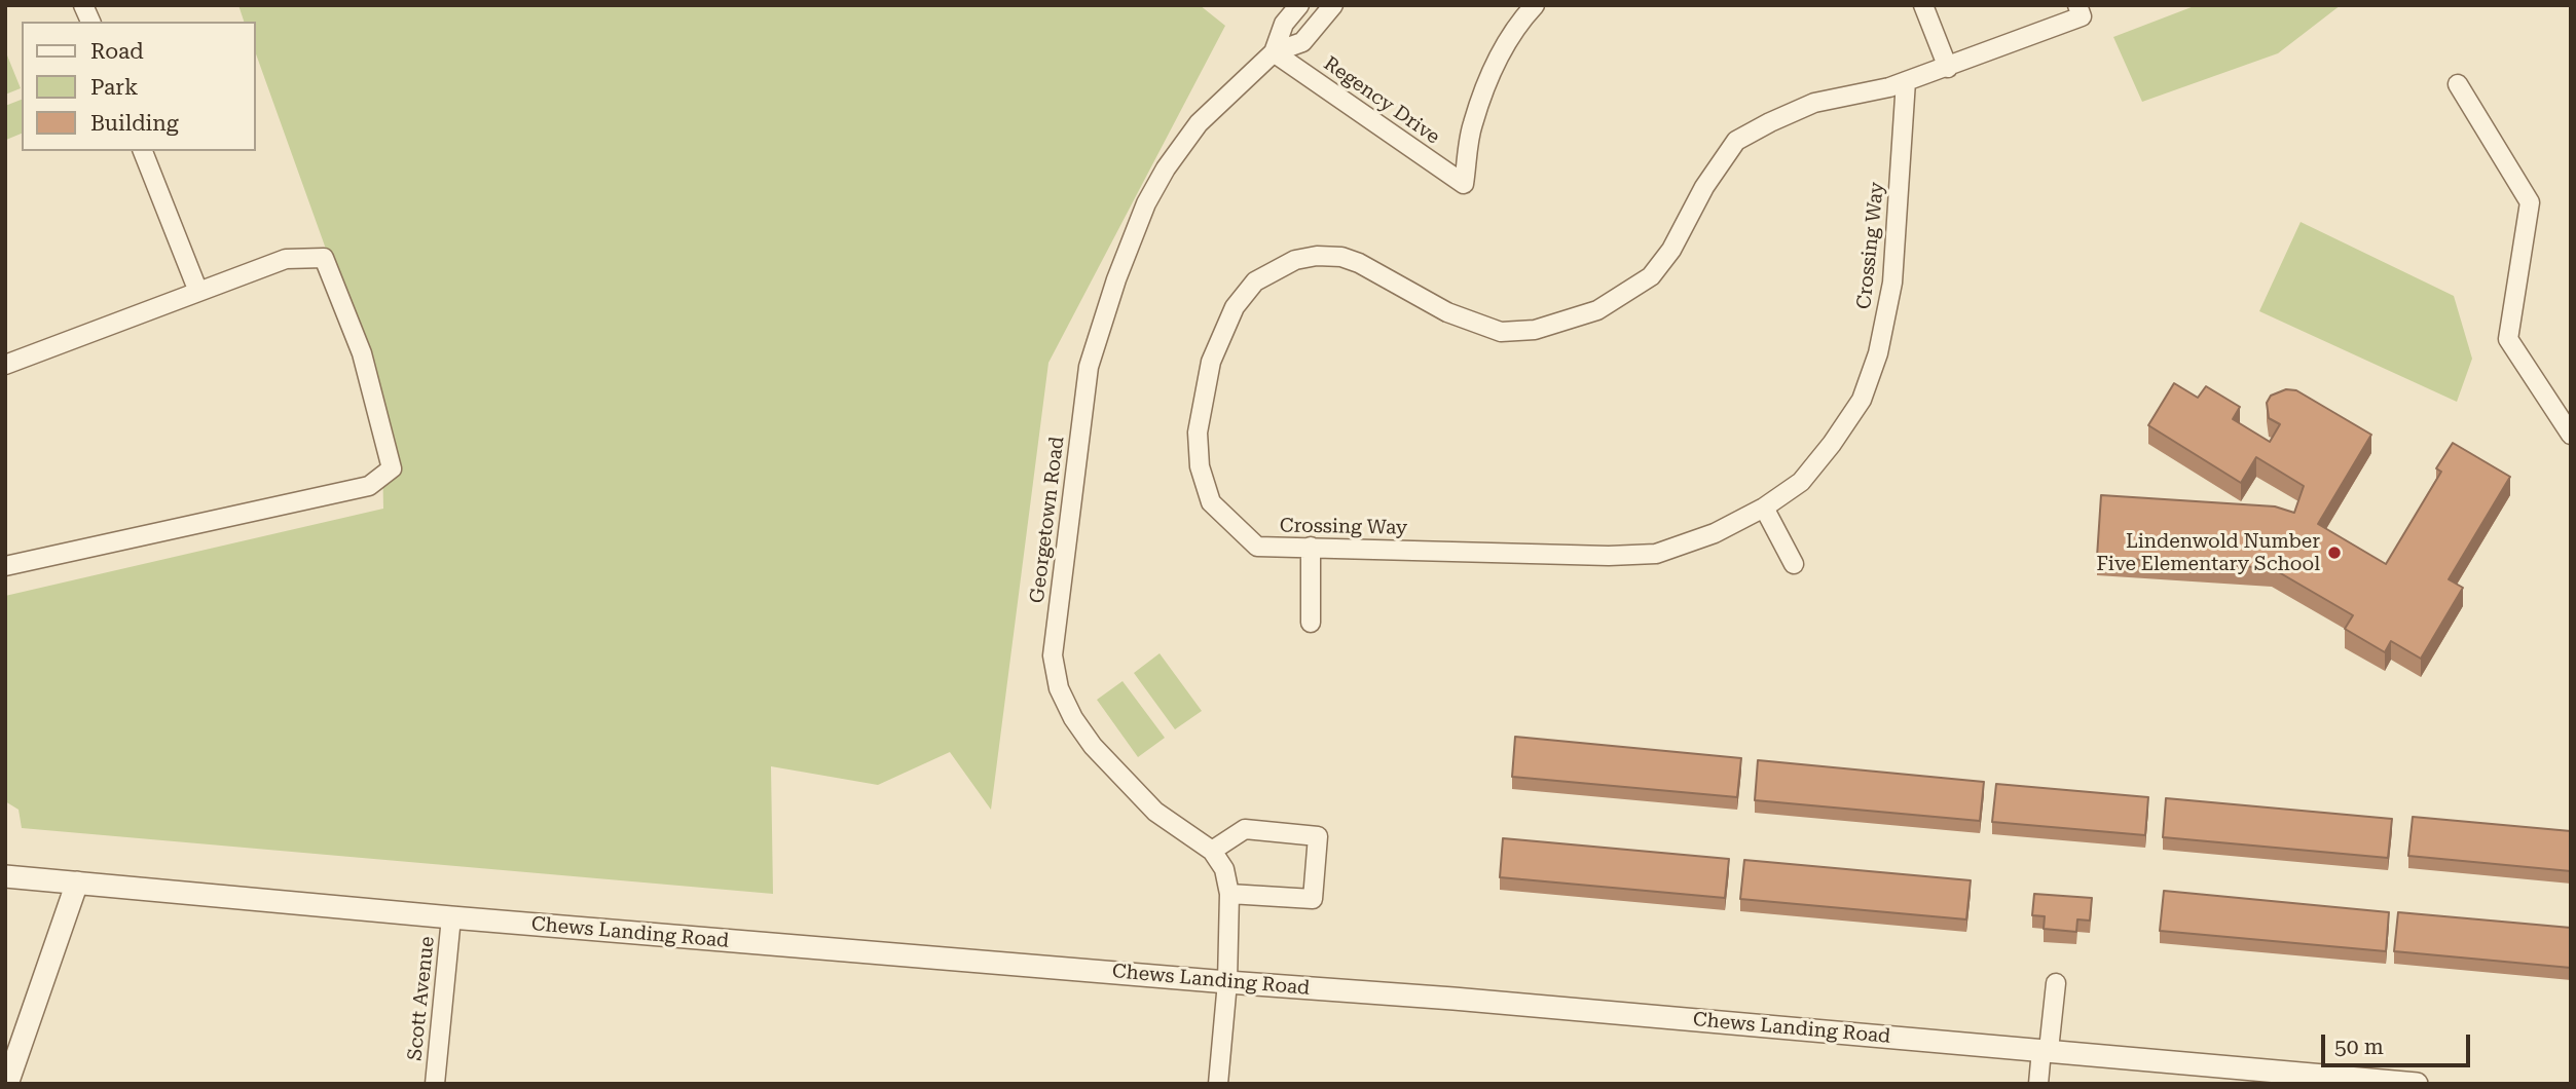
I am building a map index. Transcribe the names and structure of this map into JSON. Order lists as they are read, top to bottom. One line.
{"streets":{"street":["Regency Drive","Crossing Way","Georgetown Road","Chews Landing Road","Scott Avenue"]},"crossings":[["Regency Drive","Georgetown Road"],["Chews Landing Road","Scott Avenue"]],"places":["Lindenwold Number Five Elementary School"],"legend":["Road","Park","Building"],"scale_bar":"50 m"}
